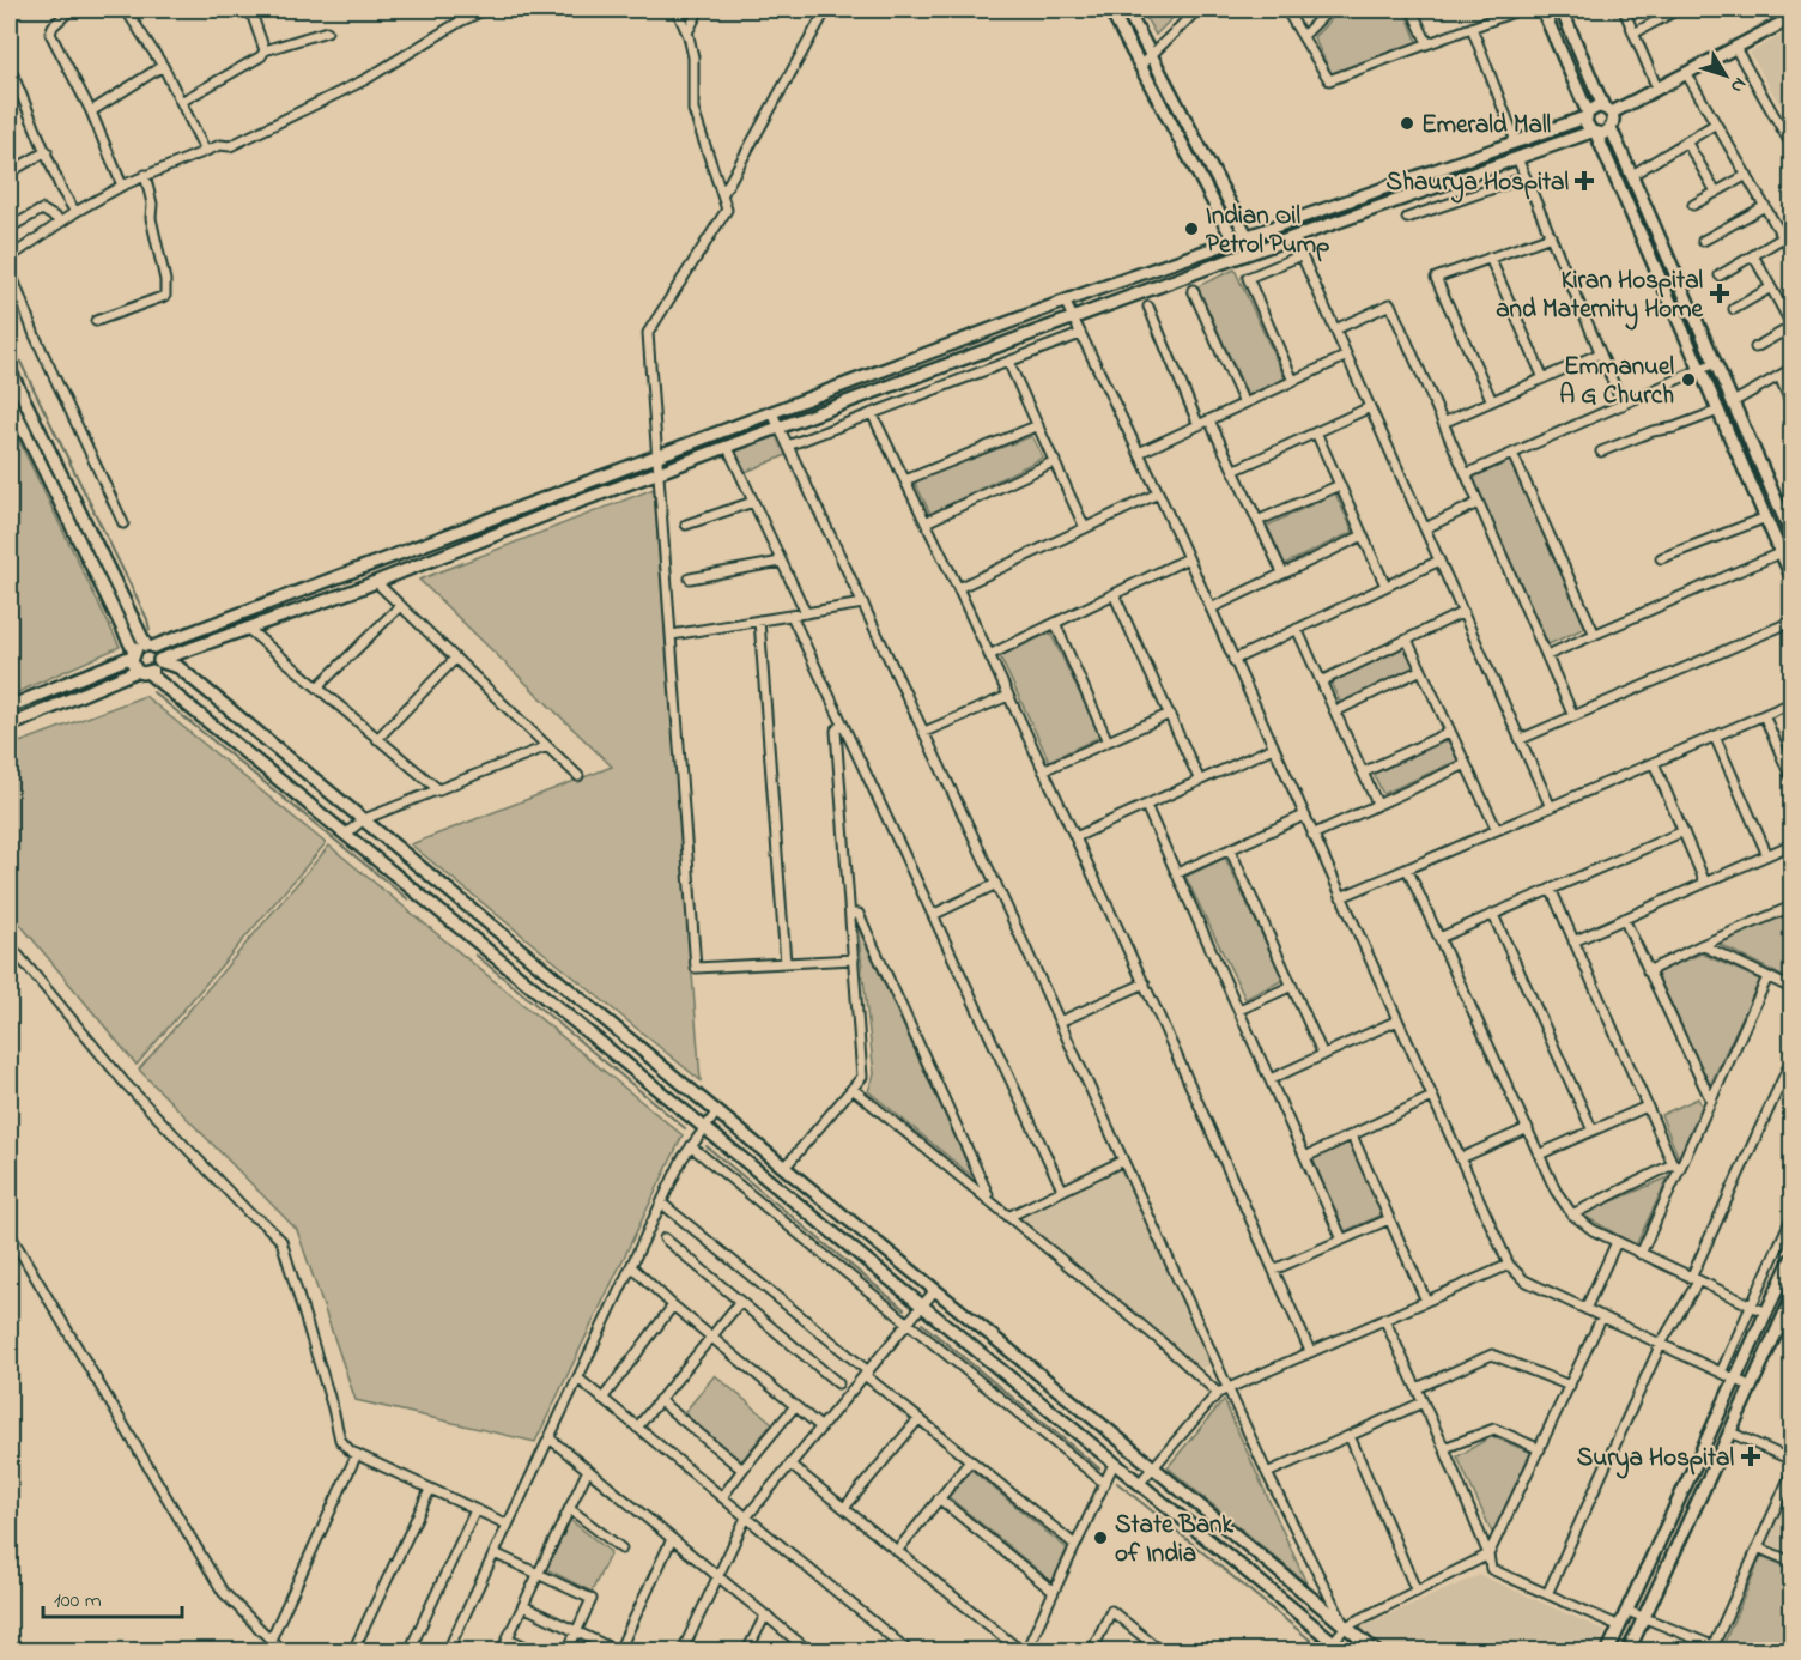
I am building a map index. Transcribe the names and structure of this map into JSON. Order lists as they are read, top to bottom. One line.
{"places":{"other":["Emerald Mall","Indian Oil Petrol Pump","Emmanuel A G Church","State Bank of India"],"health":["Shaurya Hospital","Kiran Hospital and Maternity Home","Surya Hospital"]},"scale_bar":"100 m","north":"bottom right"}
